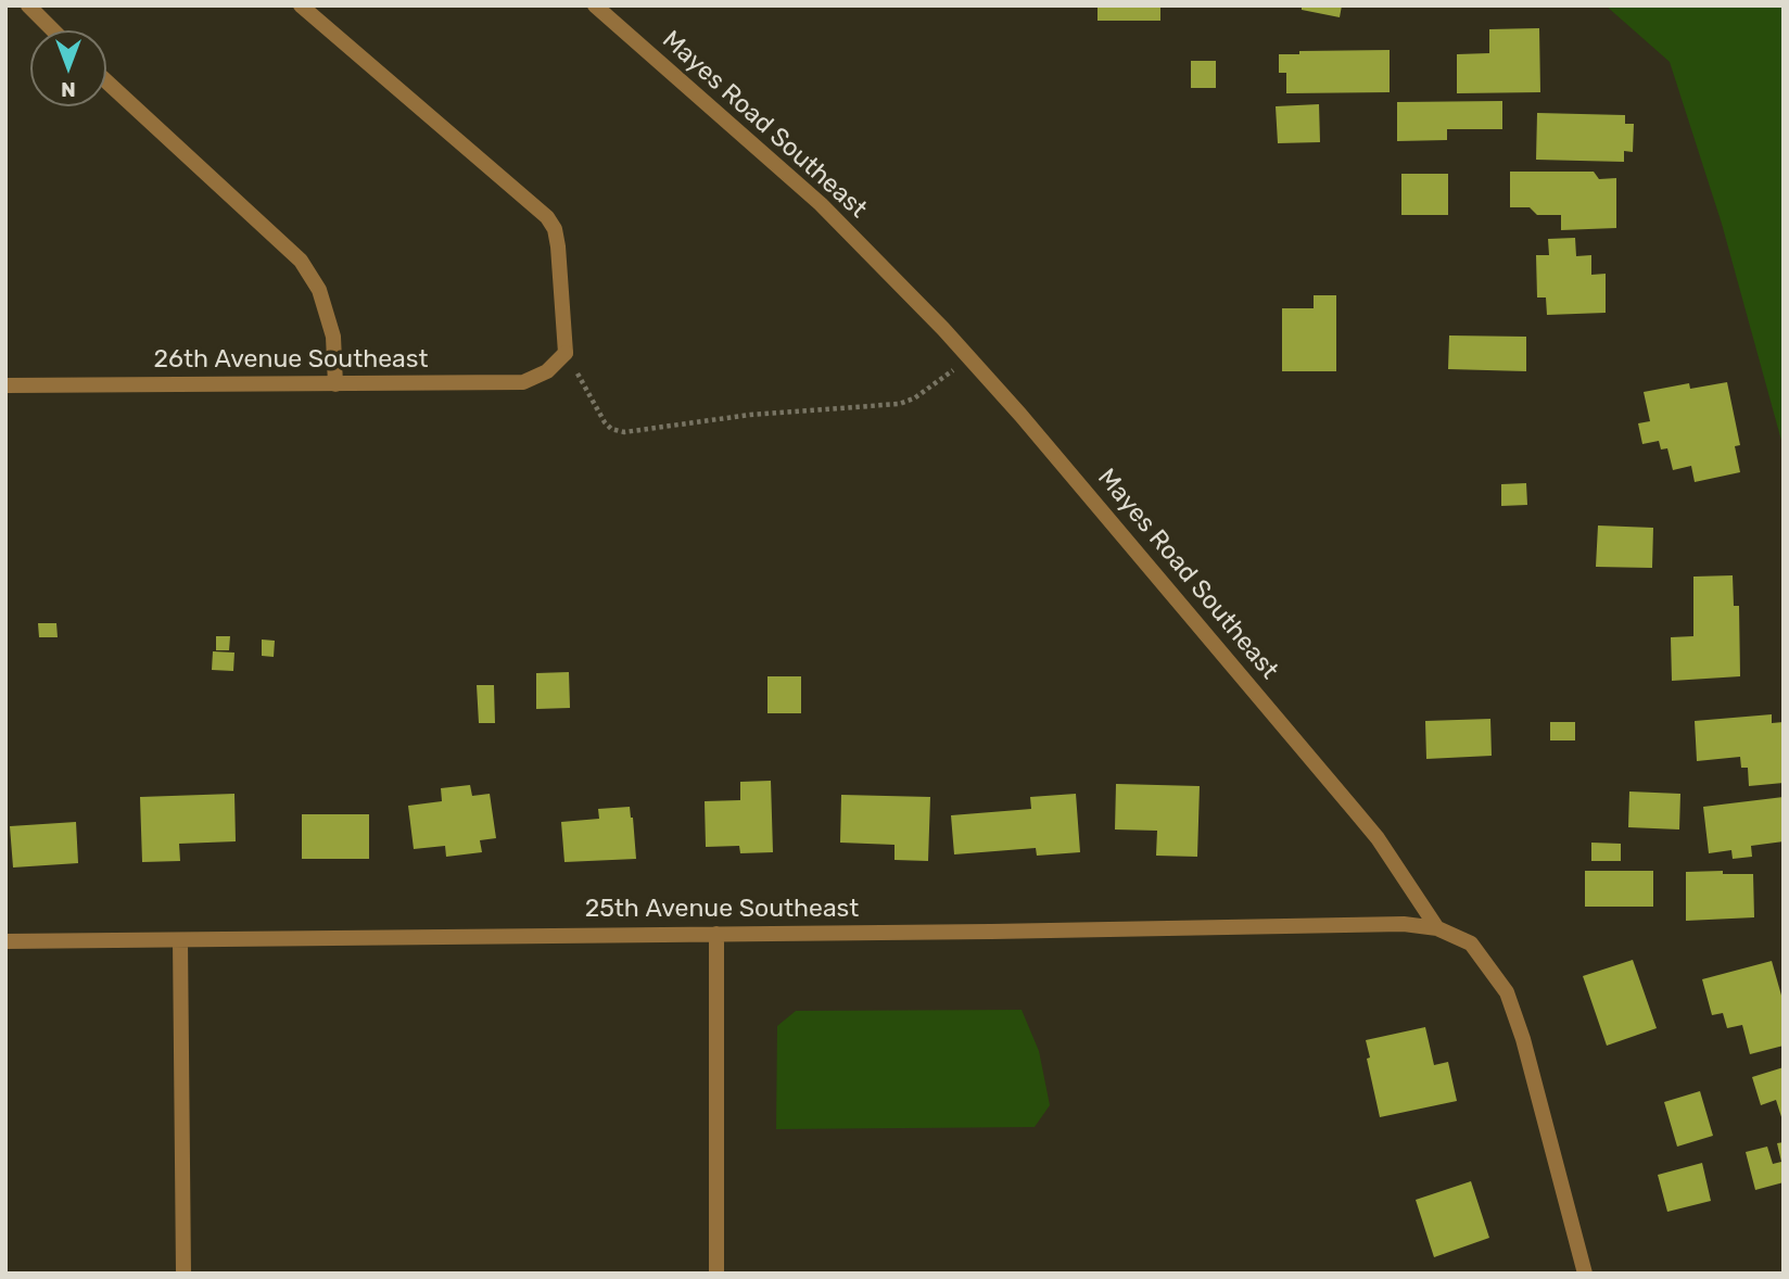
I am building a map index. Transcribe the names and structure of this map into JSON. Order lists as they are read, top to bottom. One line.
{"streets":{"street":["Mayes Road Southeast","26th Avenue Southeast","25th Avenue Southeast"]},"crossings":[["Mayes Road Southeast","25th Avenue Southeast"]],"north":"bottom"}
